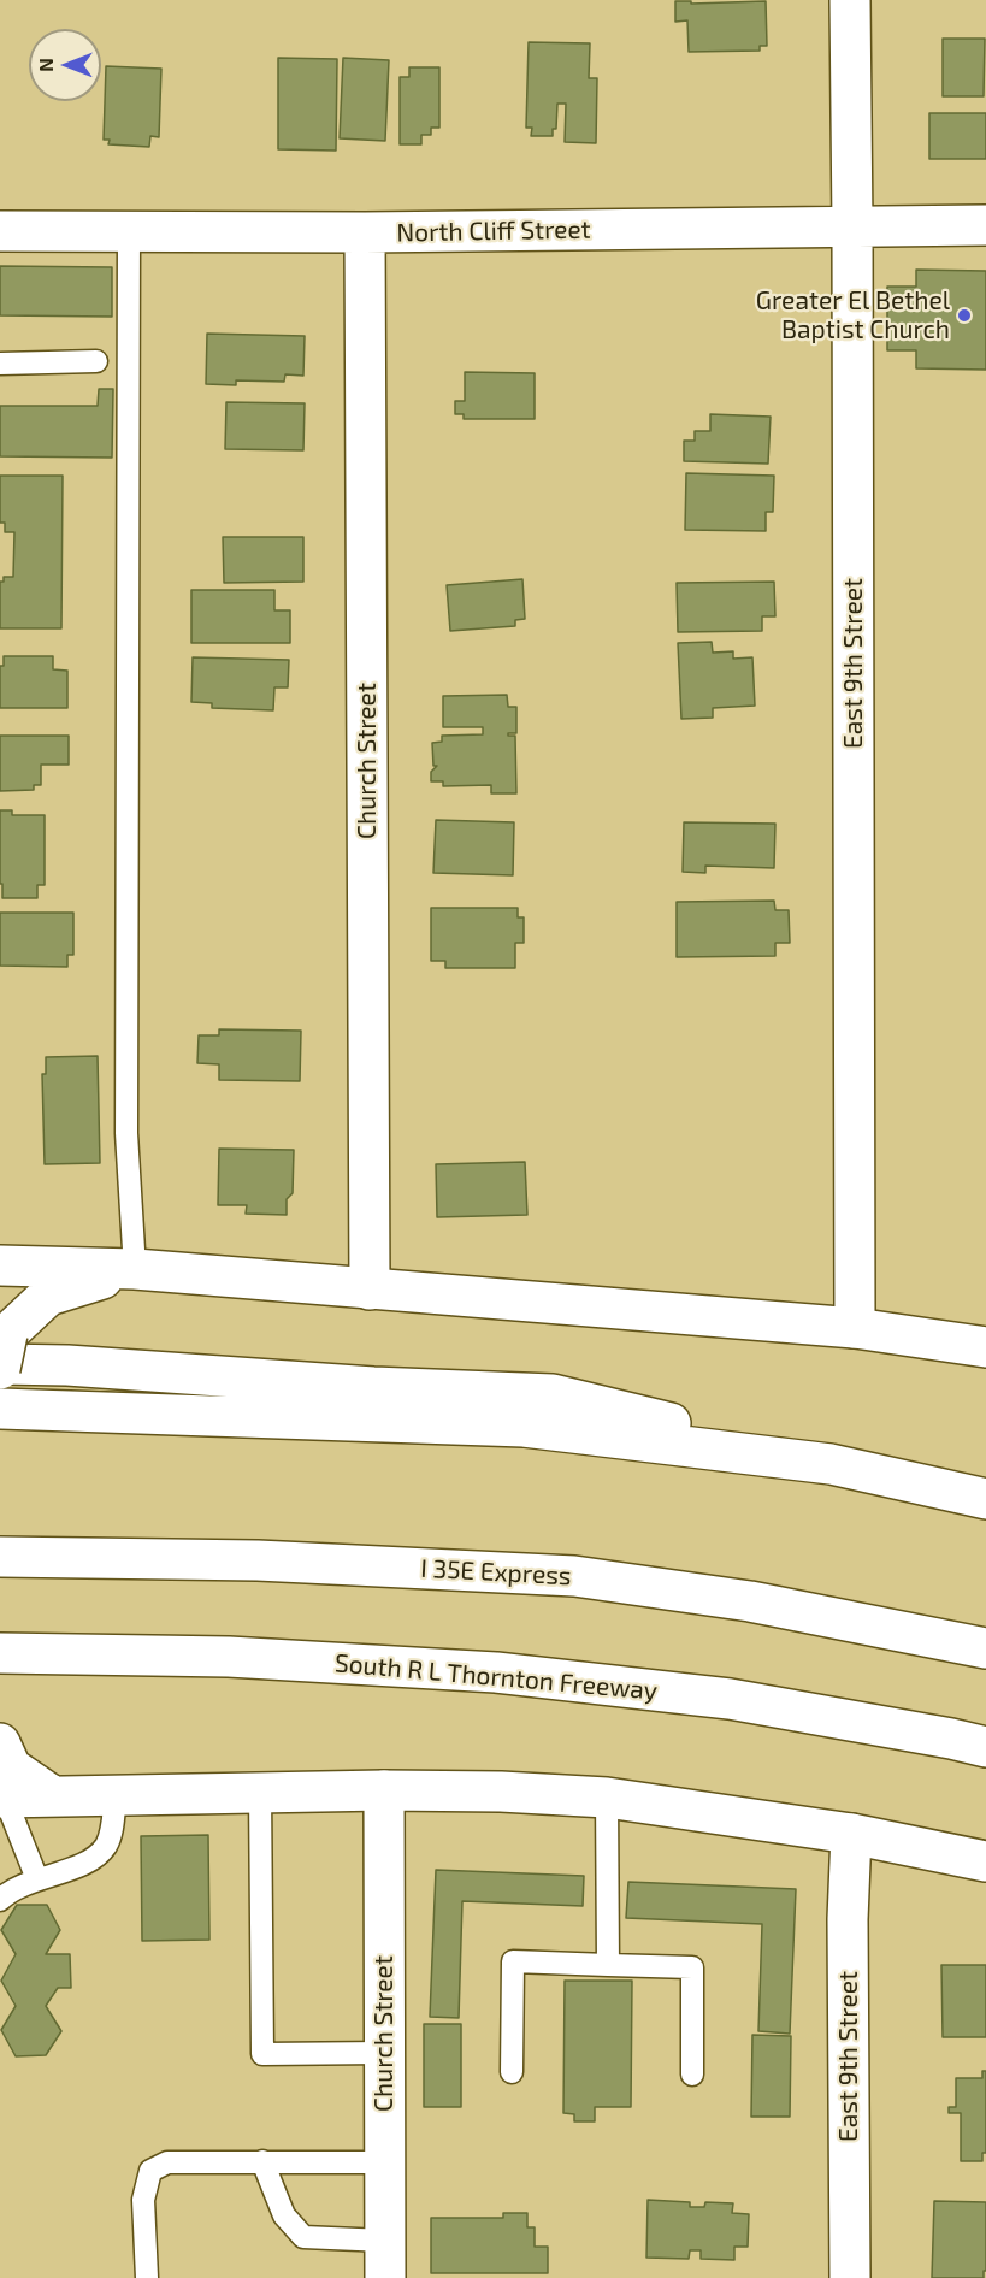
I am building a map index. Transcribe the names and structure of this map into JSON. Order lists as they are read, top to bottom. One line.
{"streets":{"main road":["North Cliff Street","East 9th Street","Church Street","I 35E Express","South R L Thornton Freeway"]},"crossings":[["North Cliff Street","East 9th Street"],["North Cliff Street","Church Street"]],"places":["Greater El Bethel Baptist Church"],"north":"left"}
